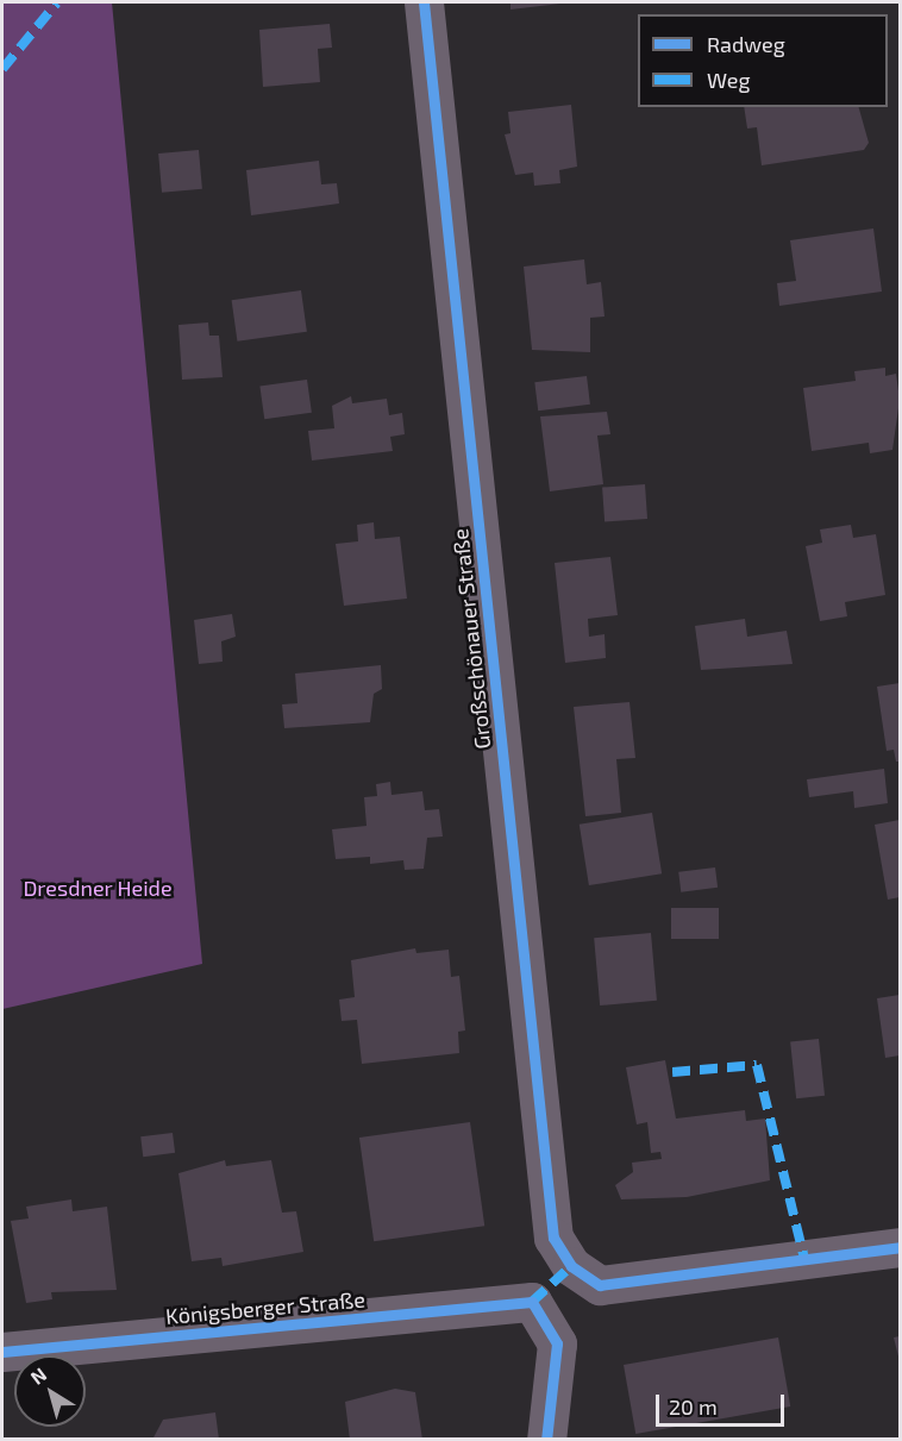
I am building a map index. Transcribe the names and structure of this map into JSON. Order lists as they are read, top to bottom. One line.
{"streets":{"street":["Großschönauer Straße","Königsberger Straße"]},"parks":["Dresdner Heide"],"legend":["Radweg","Weg"],"scale_bar":"20 m","north":"top left"}
